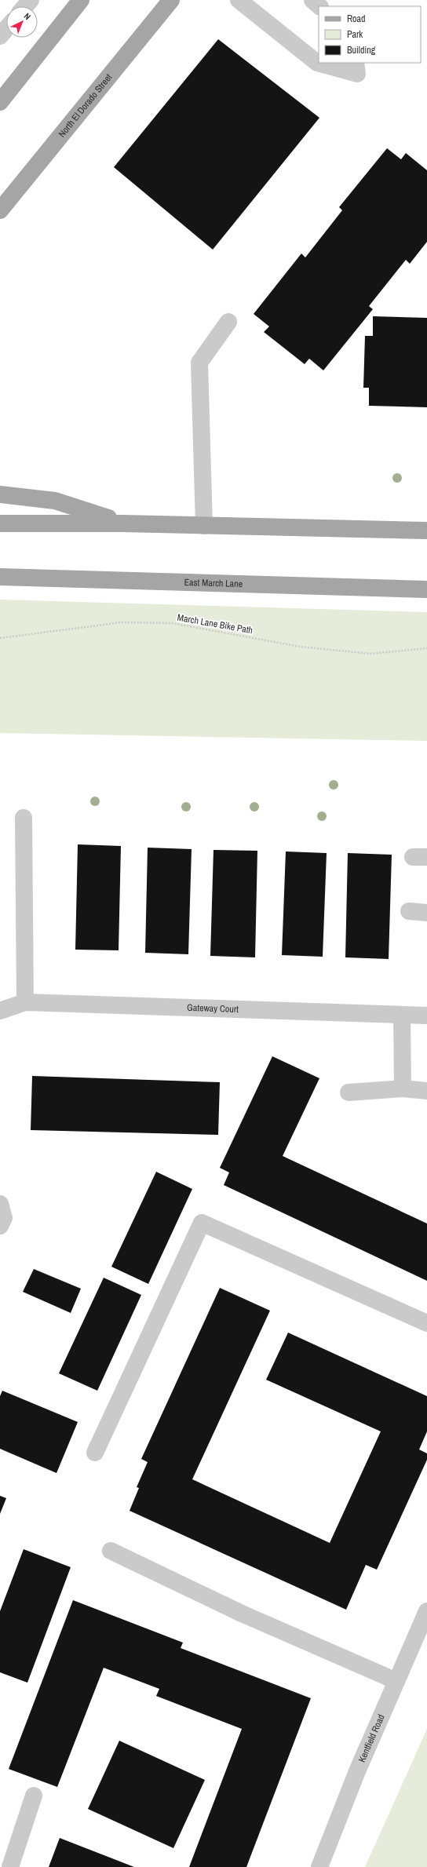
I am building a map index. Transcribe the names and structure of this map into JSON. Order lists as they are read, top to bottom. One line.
{"streets":{"main road":["North El Dorado Street","East March Lane"],"street":["Gateway Court","Kentfield Road"],"path":["March Lane Bike Path"]},"legend":["Road","Park","Building"],"north":"top right"}
